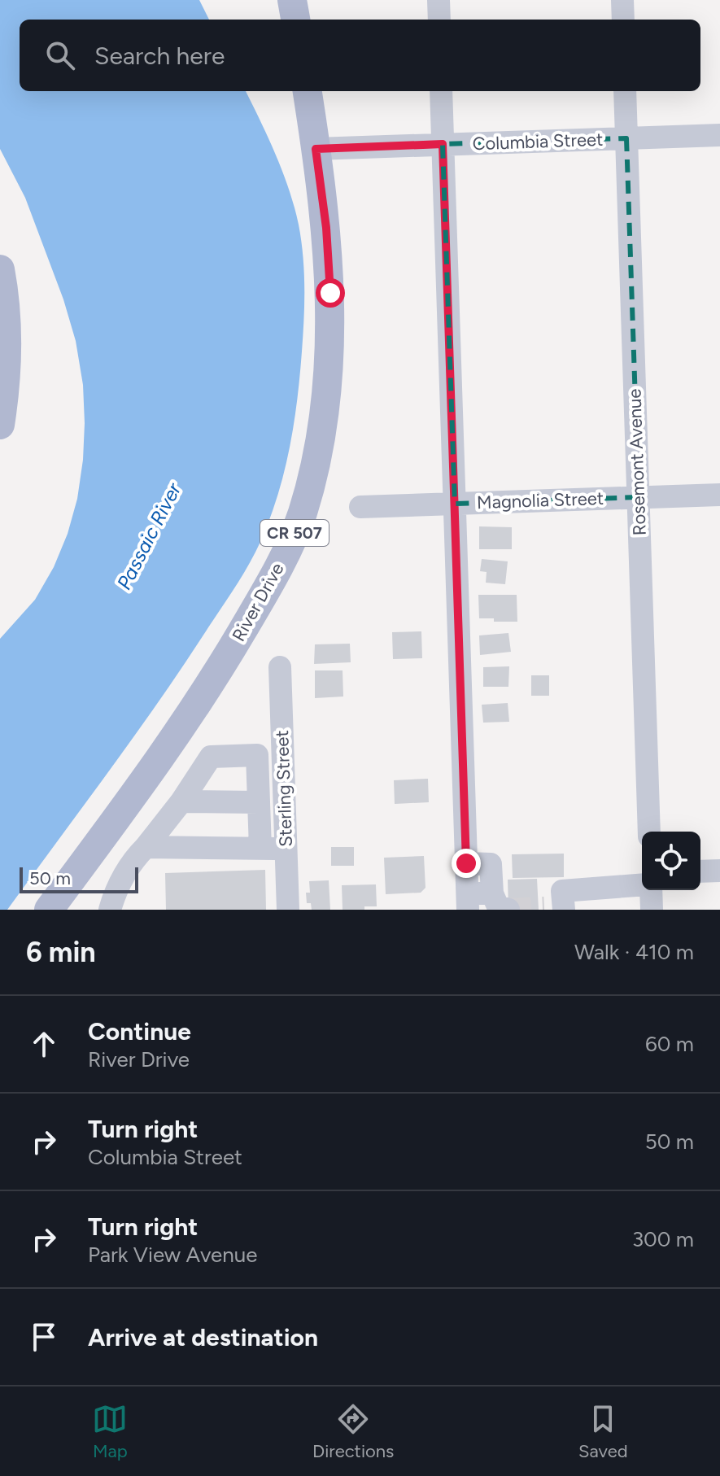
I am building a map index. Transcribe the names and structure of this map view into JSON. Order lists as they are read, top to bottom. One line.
{"streets":{"main road":["CR 507","River Drive"],"street":["Columbia Street","Rosemont Avenue","Magnolia Street","Sterling Street"]},"crossings":[["Columbia Street","Rosemont Avenue"],["Columbia Street","River Drive"],["Rosemont Avenue","Magnolia Street"]],"water":["Passaic River"],"scale_bar":"50 m","page":{"search":"Search here","scale":"50 m","heading":["6 min","Walk · 410 m"],"list":[["Continue","River Drive","60 m"],["Turn right","Columbia Street","50 m"],["Turn right","Park View Avenue","300 m"],"Arrive at destination"],"nav":["Map","Directions","Saved"]}}
